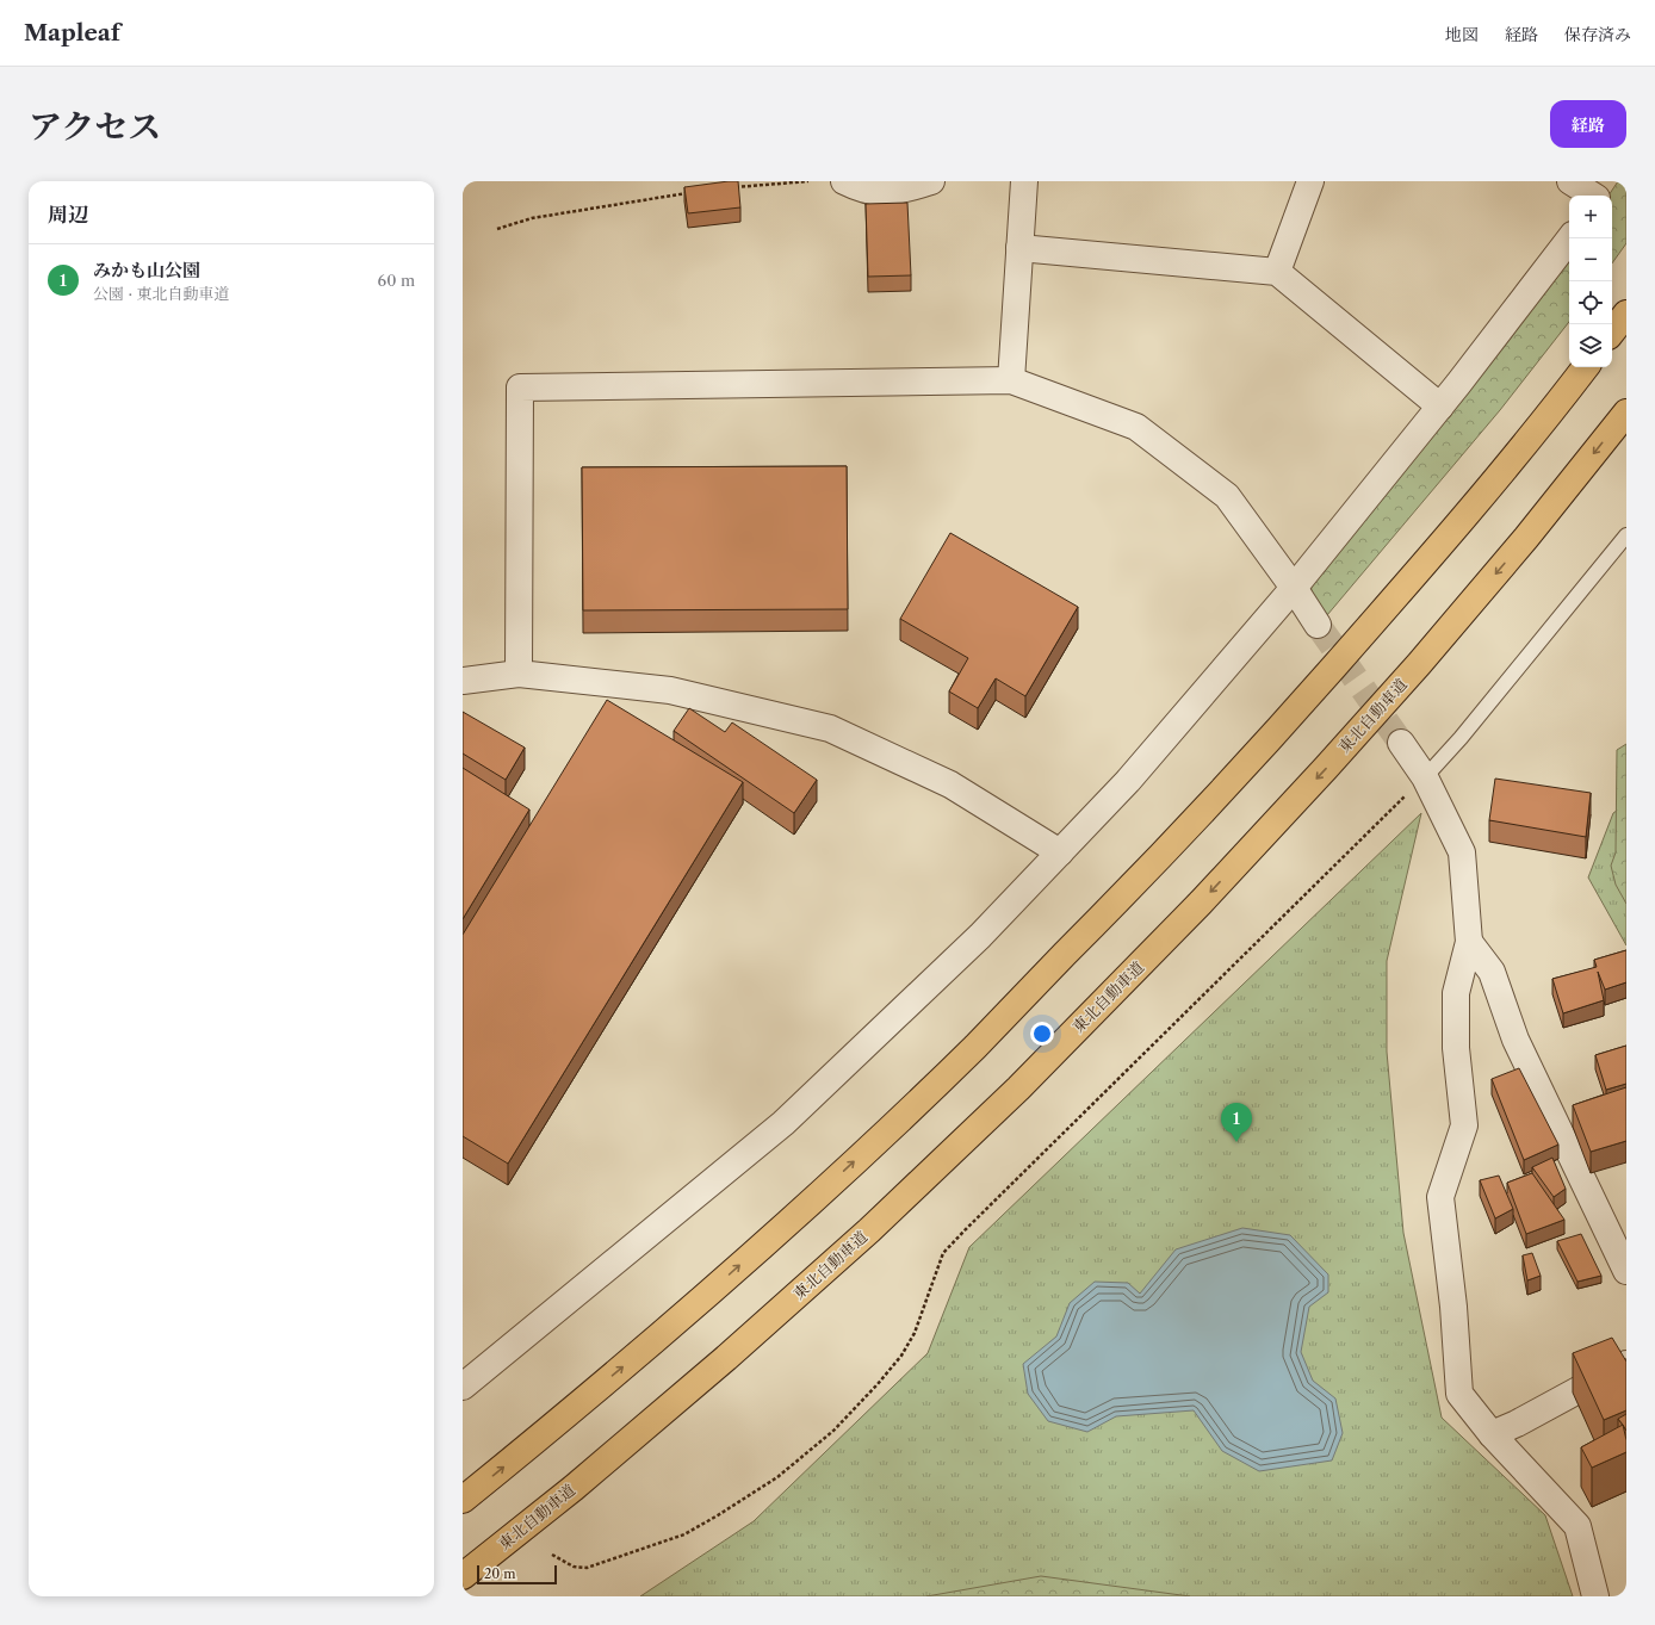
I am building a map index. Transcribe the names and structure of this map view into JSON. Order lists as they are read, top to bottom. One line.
{"streets":{"highway":["東北自動車道"]},"scale_bar":"20 m","page":{"header":"Mapleaf","nav":["地図","経路","保存済み"],"title":"アクセス","buttons":"経路","heading":"周辺","map_buttons":["+","−"],"list":[{"mark":"1","name":"みかも山公園","note":"公園 · 東北自動車道","value":"60 m"}],"pins":"1","scale":"20 m"}}
